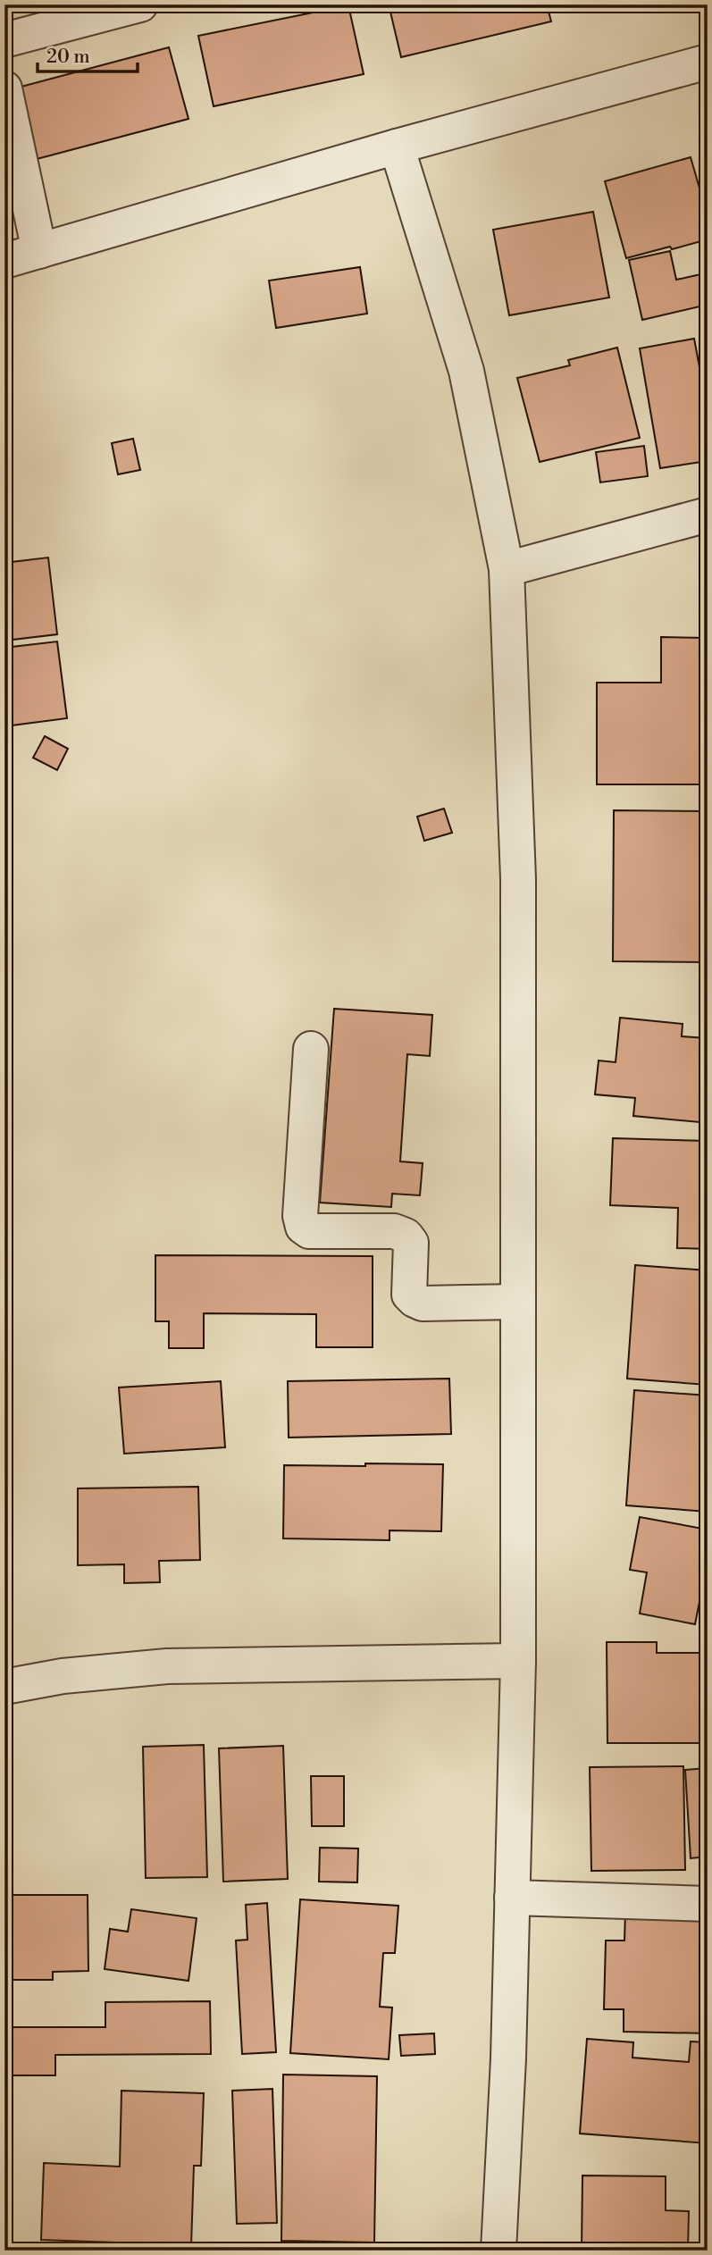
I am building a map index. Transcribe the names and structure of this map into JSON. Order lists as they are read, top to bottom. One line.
{"scale_bar":"20 m"}
